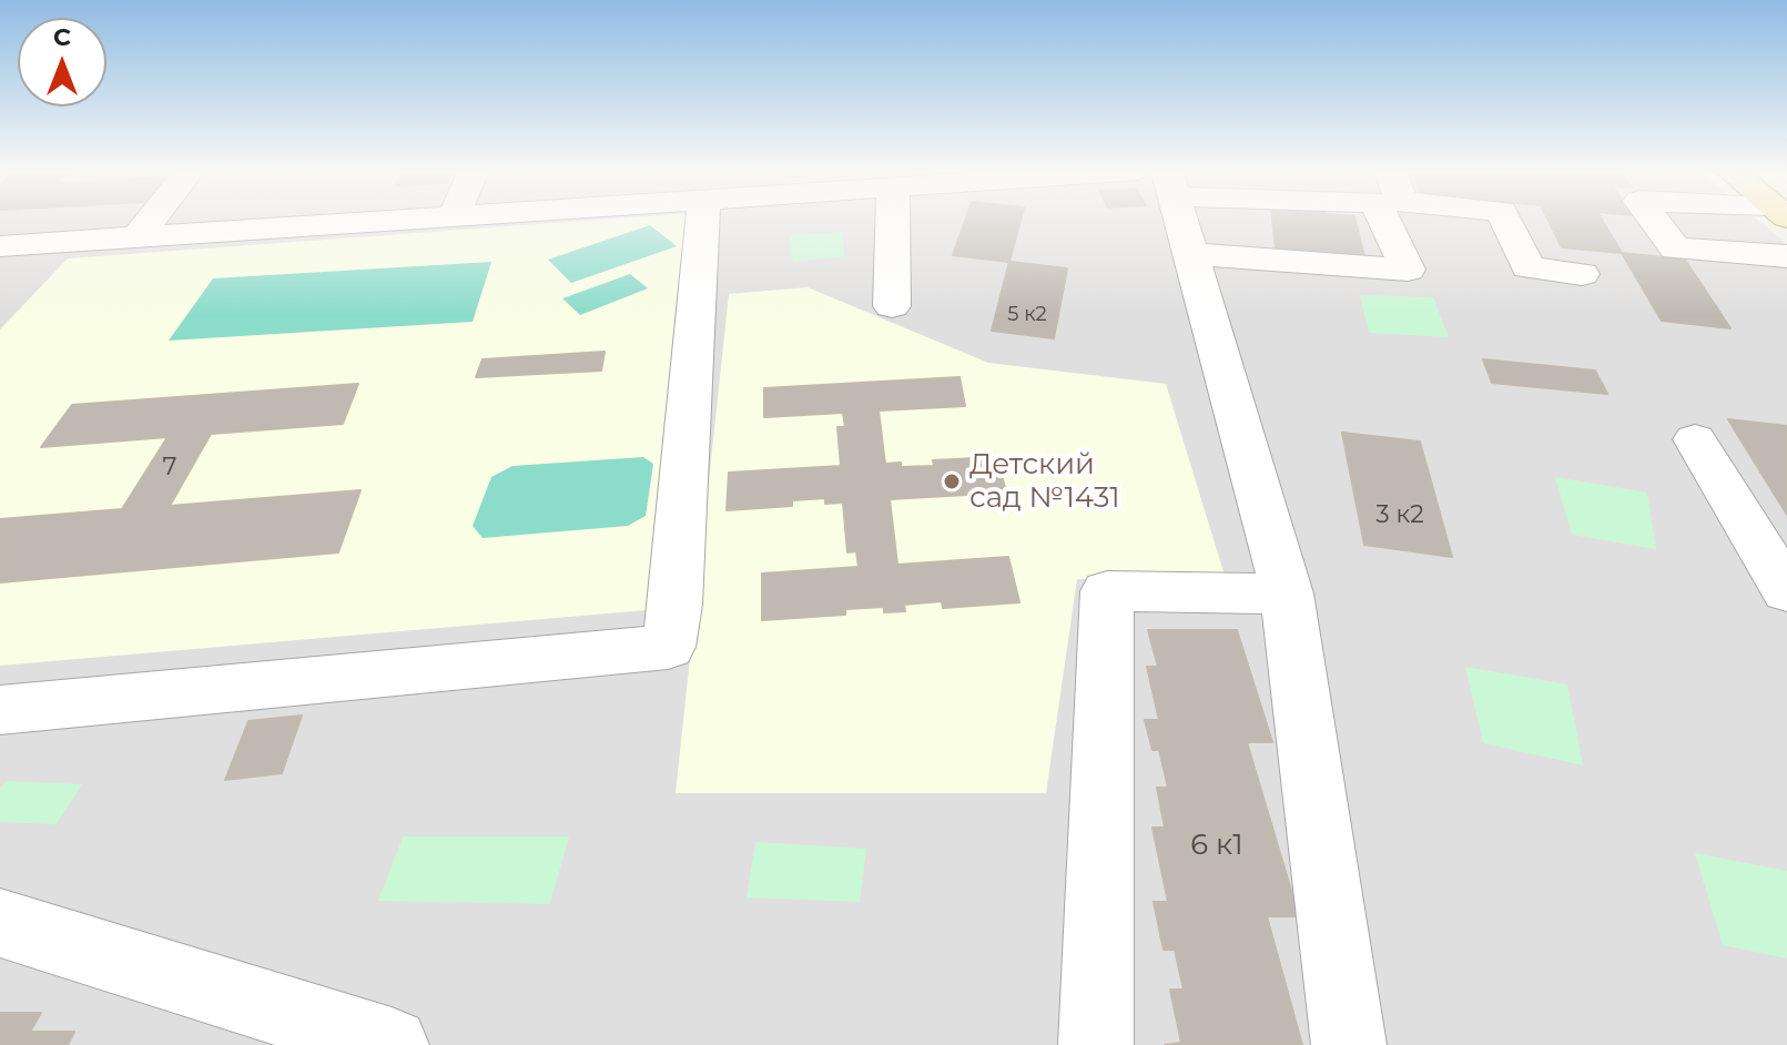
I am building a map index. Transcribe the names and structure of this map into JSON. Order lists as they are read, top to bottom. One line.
{"places":["Детский сад №1431"],"house_numbers":["5 к2","7","3 к2","6 к1"],"north":"top"}
